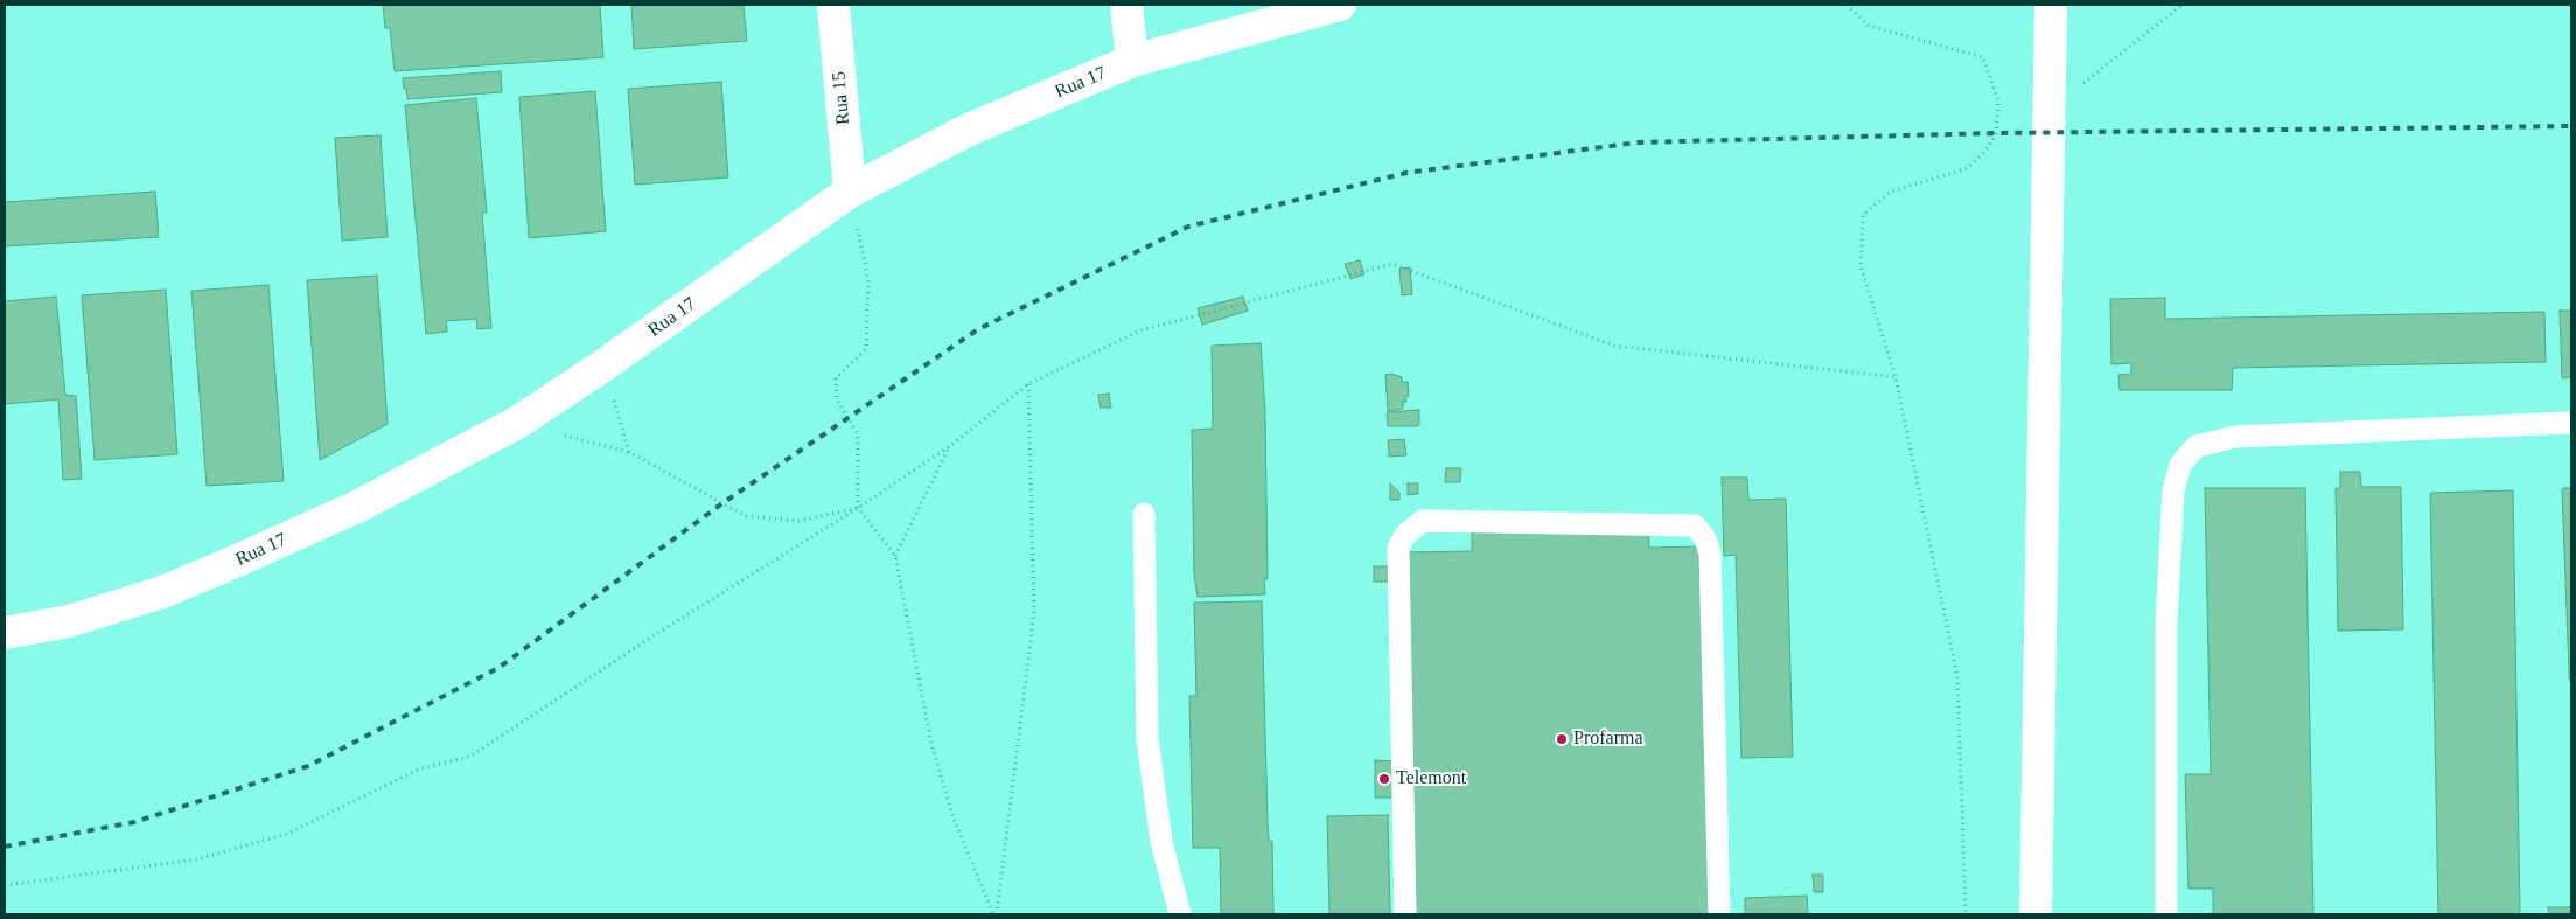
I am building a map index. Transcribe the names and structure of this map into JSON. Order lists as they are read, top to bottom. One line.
{"streets":{"street":["Rua 17","Rua 15"]},"crossings":[["Rua 17","Rua 15"]],"places":["Profarma","Telemont"]}
